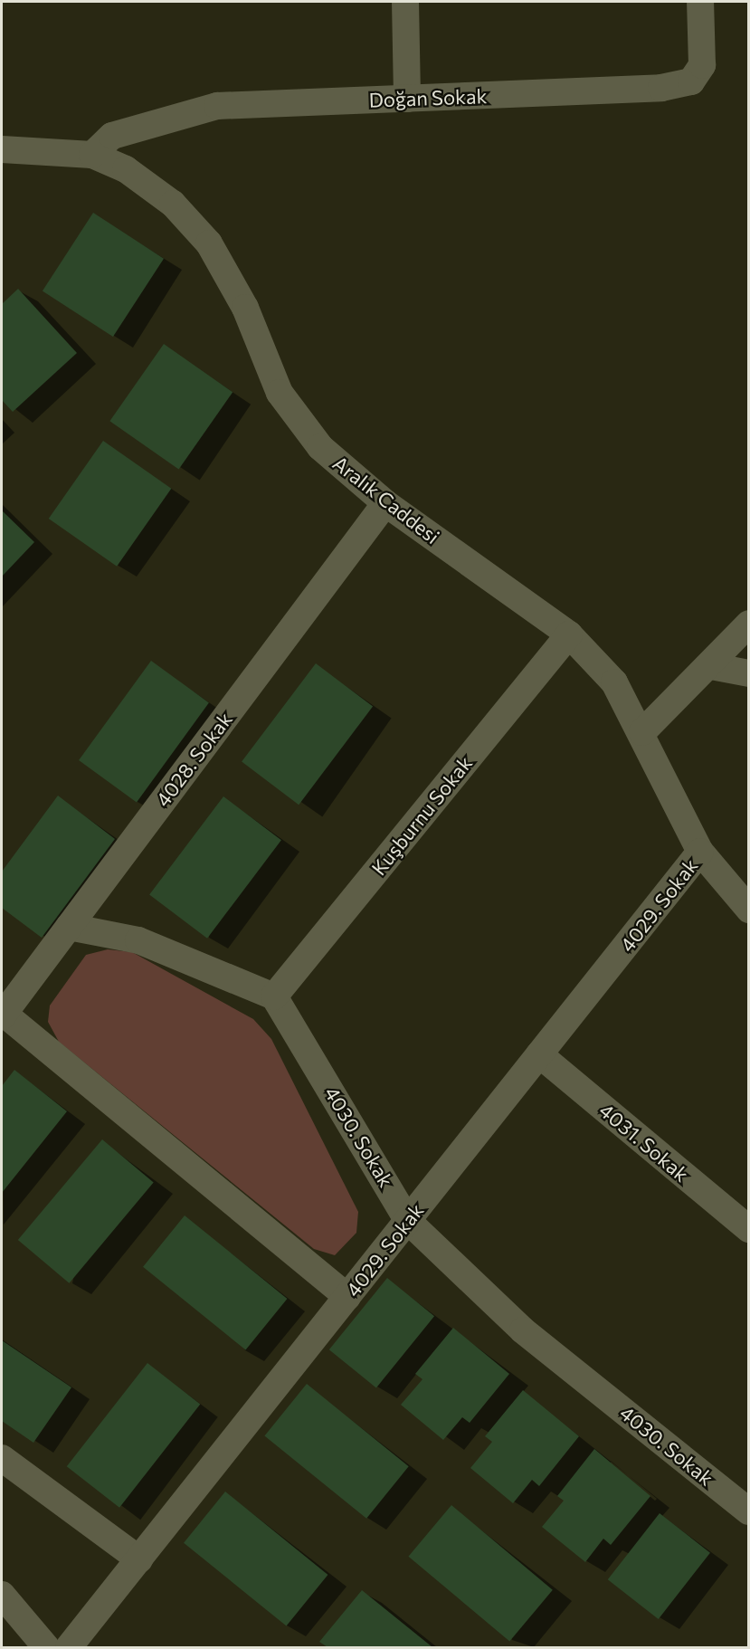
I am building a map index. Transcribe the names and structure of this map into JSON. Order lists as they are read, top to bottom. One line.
{"streets":{"street":["Doğan Sokak","Aralık Caddesi","4028. Sokak","Kuşburnu Sokak","4029. Sokak","4030. Sokak","4031. Sokak"]},"crossings":[["Doğan Sokak","Aralık Caddesi"],["Aralık Caddesi","4028. Sokak"],["Aralık Caddesi","Kuşburnu Sokak"],["Aralık Caddesi","4029. Sokak"],["Kuşburnu Sokak","4030. Sokak"],["4029. Sokak","4030. Sokak"],["4029. Sokak","4031. Sokak"]]}
